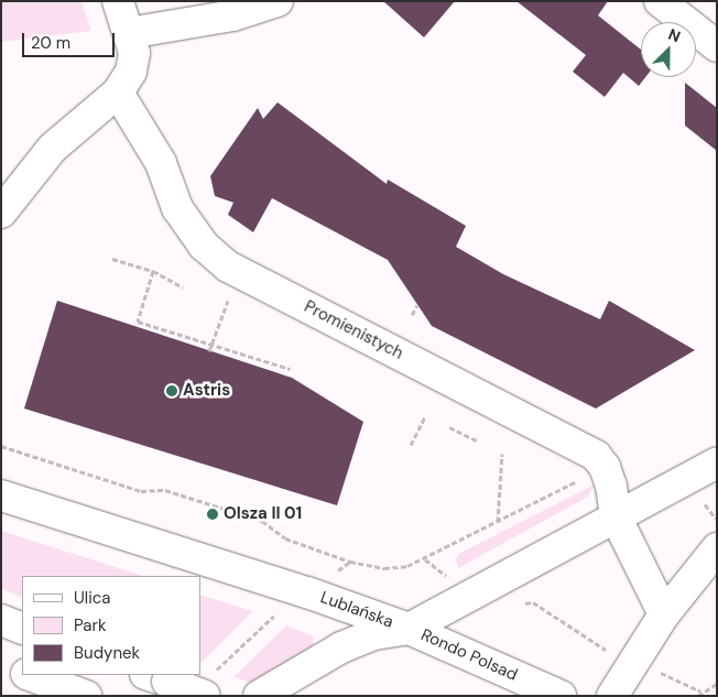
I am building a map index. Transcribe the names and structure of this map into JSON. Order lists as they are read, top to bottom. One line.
{"streets":{"street":["Promienistych","Lublańska","Rondo Polsad"]},"crossings":[["Promienistych","Lublańska"],["Lublańska","Rondo Polsad"]],"places":["Astris","Olsza II 01"],"legend":["Ulica","Park","Budynek"],"scale_bar":"20 m","north":"top right"}
